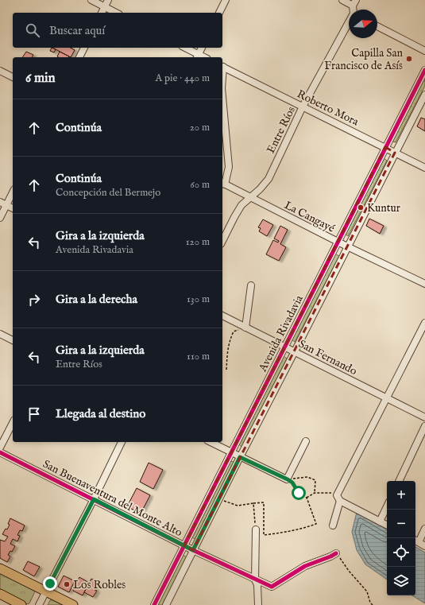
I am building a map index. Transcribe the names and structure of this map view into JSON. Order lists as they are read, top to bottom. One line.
{"streets":{"street":["Roberto Mora","Entre Ríos","La Cangayé","Avenida Rivadavia","San Fernando","San Buenaventura del Monte Alto"]},"crossings":[["Roberto Mora","Entre Ríos"],["Roberto Mora","Avenida Rivadavia"],["Entre Ríos","La Cangayé"],["La Cangayé","Avenida Rivadavia"],["Avenida Rivadavia","San Fernando"],["Avenida Rivadavia","San Buenaventura del Monte Alto"]],"places":["Capilla San Francisco de Asís","Kuntur","Los Robles"],"north":"right","page":{"search":"Buscar aquí","heading":["6 min","A pie · 440 m"],"list":[["Continúa","20 m"],["Continúa","Concepción del Bermejo","60 m"],["Gira a la izquierda","Avenida Rivadavia","120 m"],["Gira a la derecha","130 m"],["Gira a la izquierda","Entre Ríos","110 m"],"Llegada al destino"],"map_buttons":["+","−"]}}
